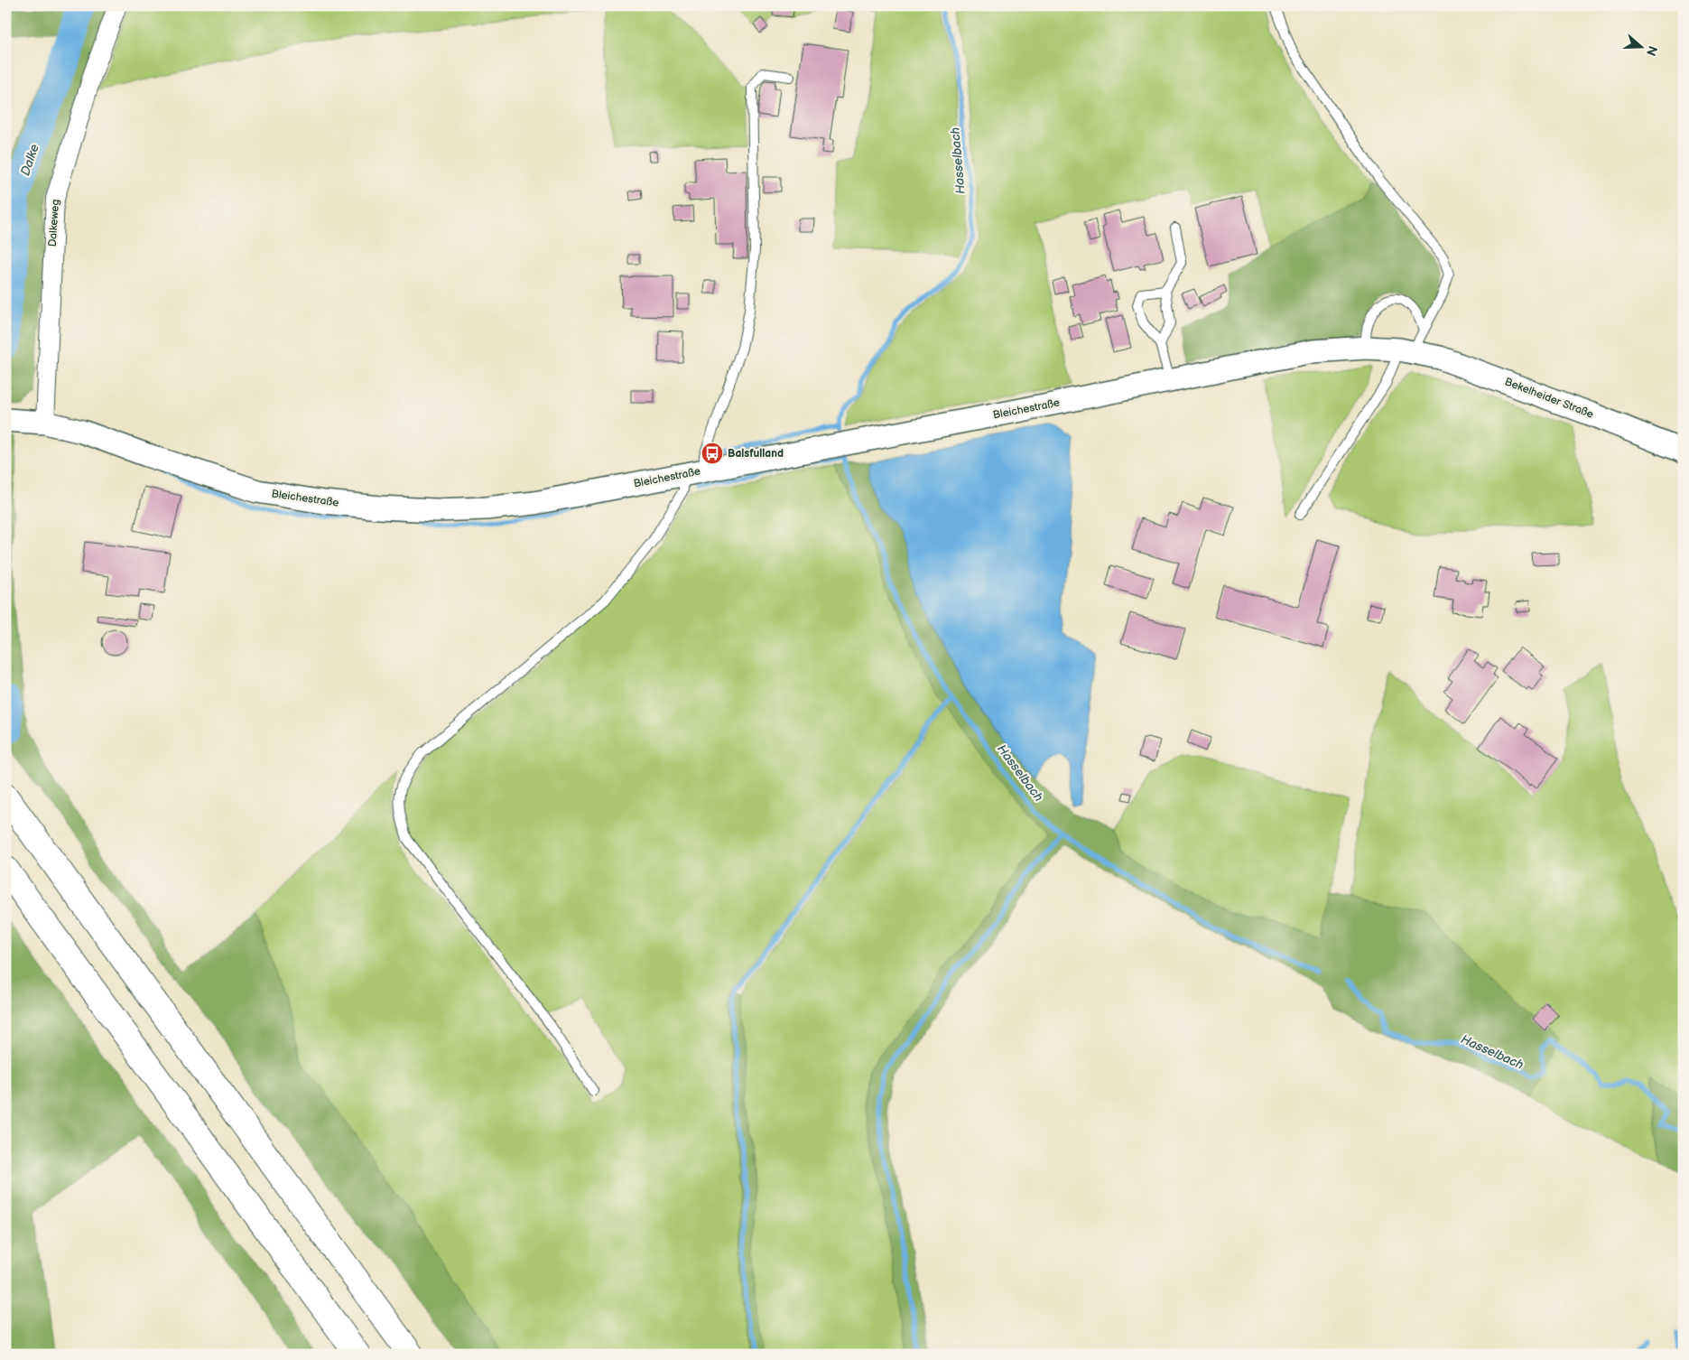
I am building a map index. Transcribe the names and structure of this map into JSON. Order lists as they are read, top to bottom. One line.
{"streets":{"street":["Dalkeweg","Bekelheider Straße","Bleichestraße"]},"crossings":[["Dalkeweg","Bleichestraße"],["Bekelheider Straße","Bleichestraße"]],"water":["Dalke","Hasselbach"],"places":{"bus stop":["Balsfulland"]},"north":"right"}
